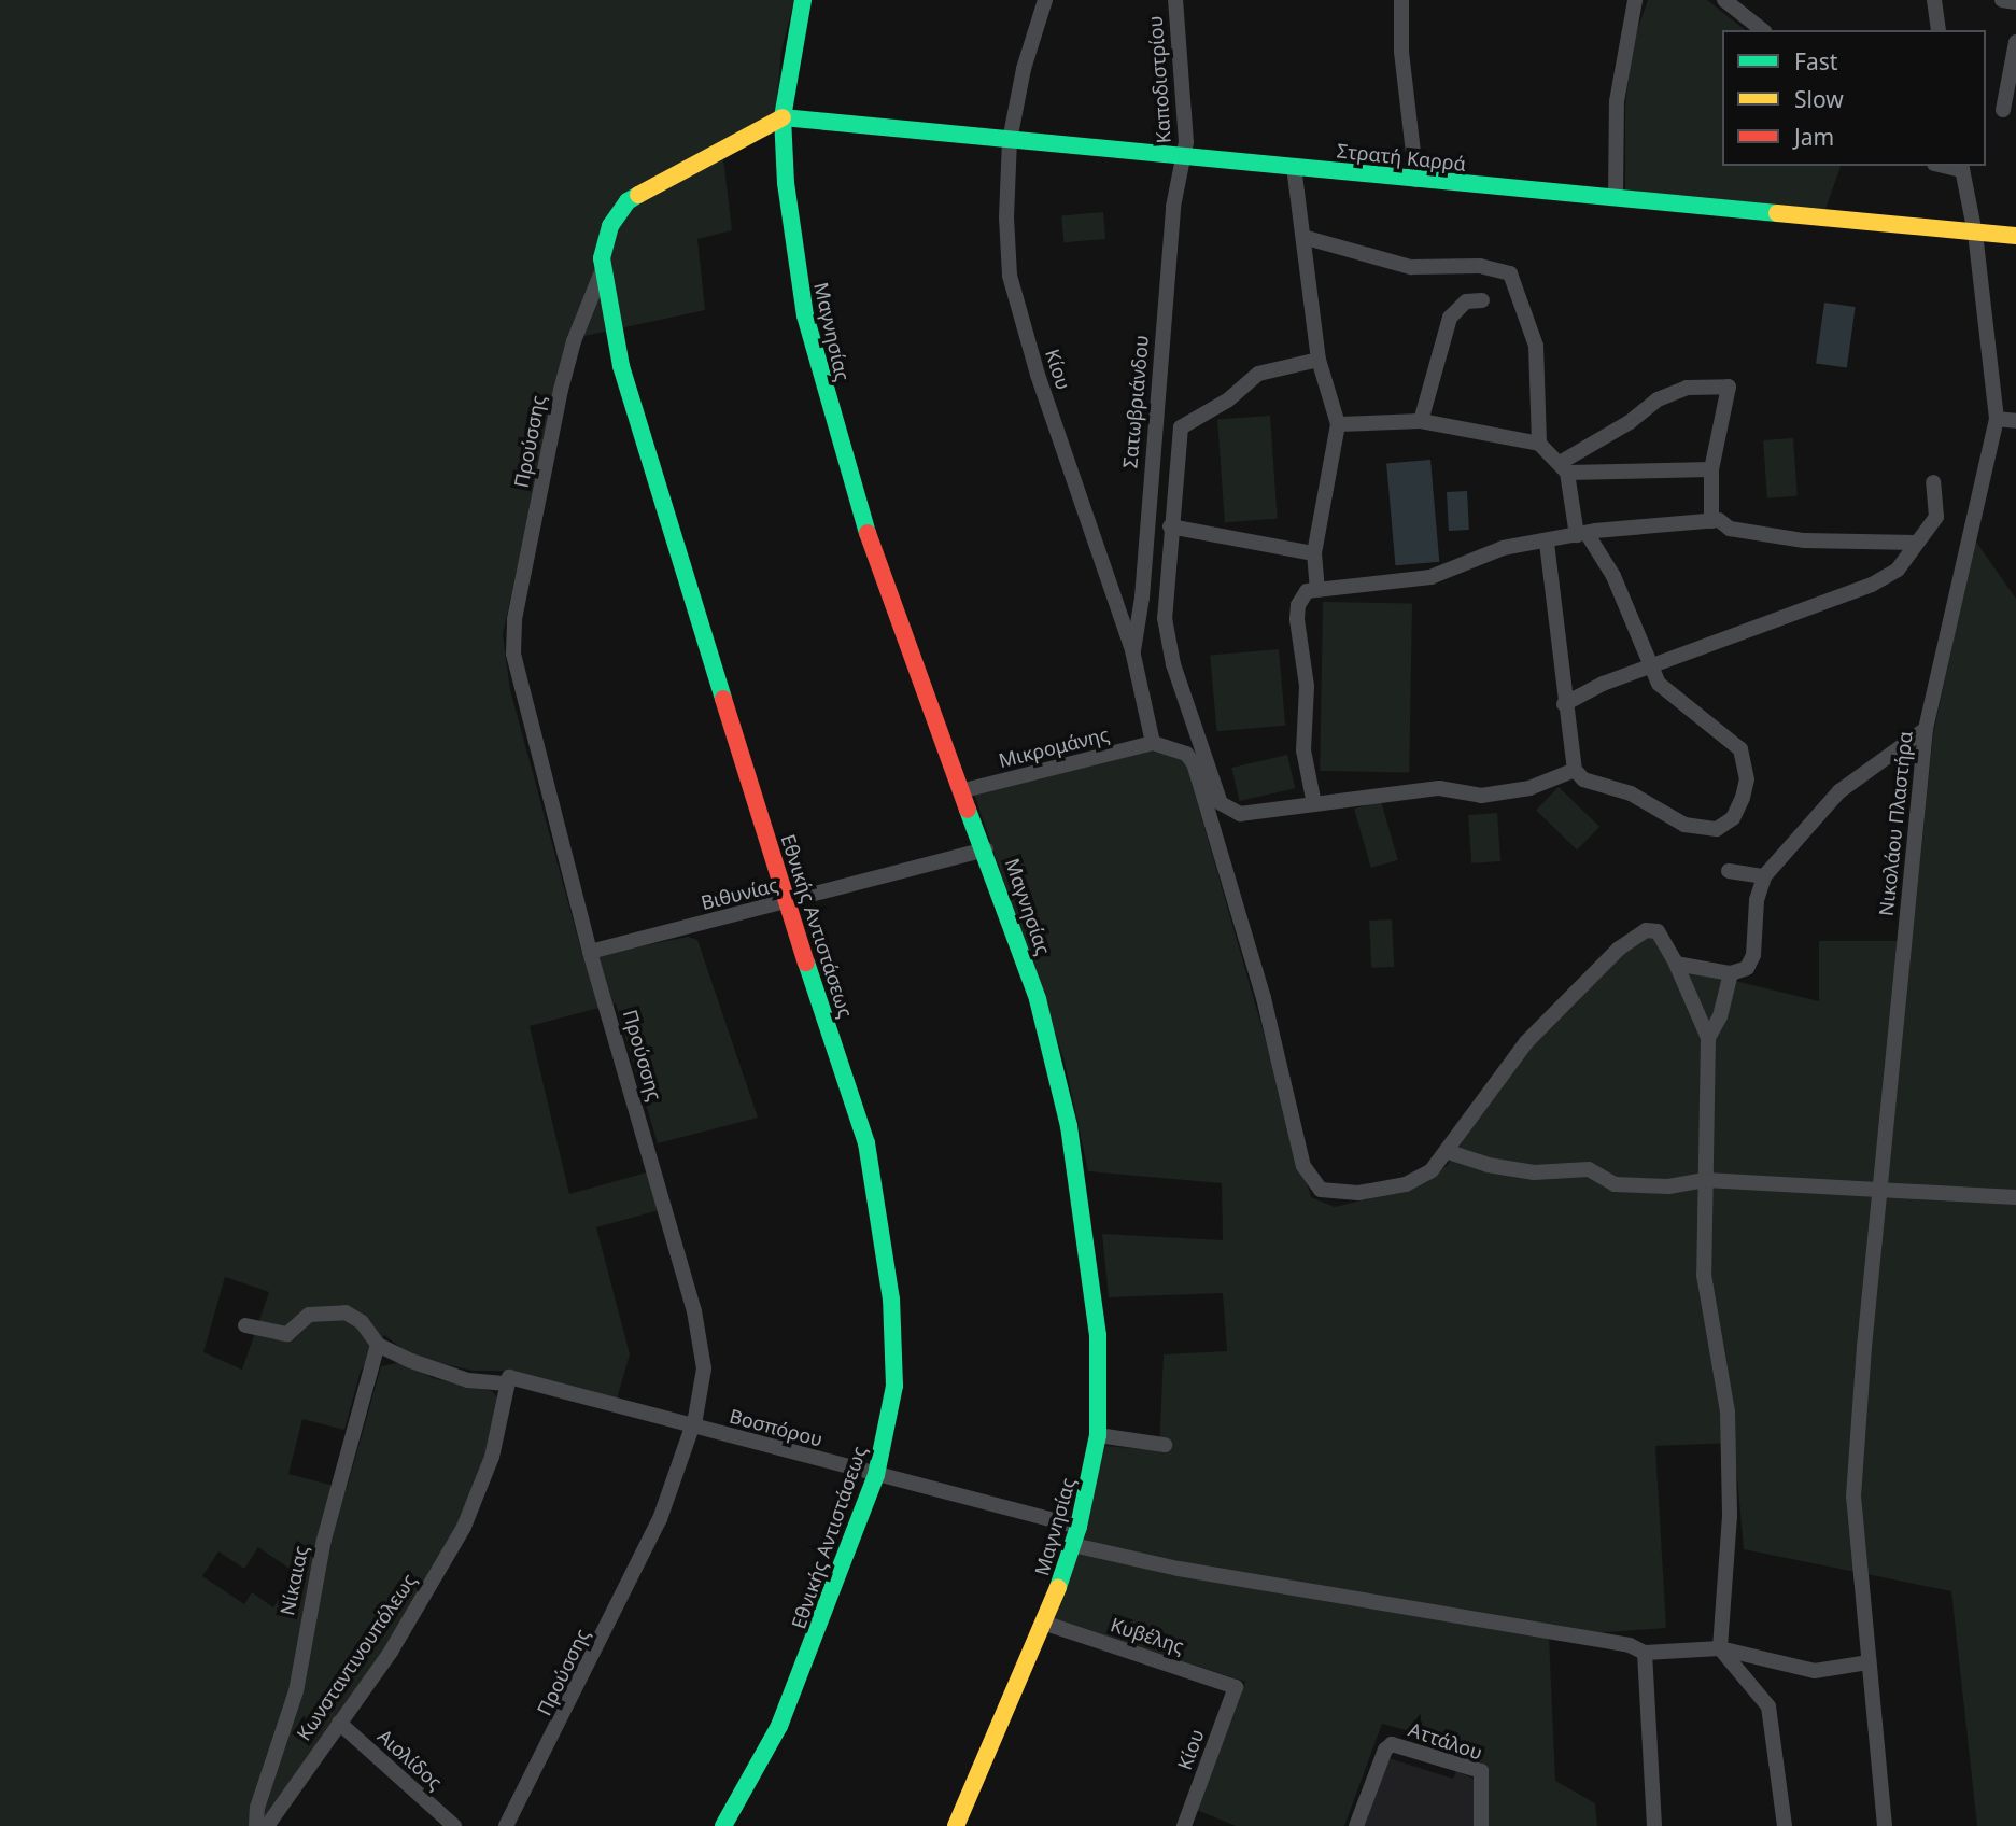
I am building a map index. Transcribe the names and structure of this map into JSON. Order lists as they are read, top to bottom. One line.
{"streets":{"street":["Καποδιστρίου","Στρατή Καρρά","Μαγνησίας","Κίου","Σατωβριάνδου","Προύσσης","Μικρομάνης","Νικολάου Πλαστήρα","Βιθυνίας","Εθνικής Αντιστάσεως","Βοσπόρου","Νίκαιας","Κυβέλης","Κωνσταντινουπόλεως","Αττάλου","Αιολίδος"]},"crossings":[["Καποδιστρίου","Στρατή Καρρά"],["Καποδιστρίου","Σατωβριάνδου"],["Στρατή Καρρά","Μαγνησίας"],["Στρατή Καρρά","Κίου"],["Στρατή Καρρά","Σατωβριάνδου"],["Στρατή Καρρά","Νικολάου Πλαστήρα"],["Στρατή Καρρά","Εθνικής Αντιστάσεως"],["Μαγνησίας","Μικρομάνης"],["Μαγνησίας","Βιθυνίας"],["Μαγνησίας","Εθνικής Αντιστάσεως"],["Μαγνησίας","Βοσπόρου"],["Μαγνησίας","Κυβέλης"],["Κίου","Σατωβριάνδου"],["Κίου","Μικρομάνης"],["Κίου","Κυβέλης"],["Προύσσης","Βιθυνίας"],["Προύσσης","Εθνικής Αντιστάσεως"],["Προύσσης","Βοσπόρου"],["Βιθυνίας","Εθνικής Αντιστάσεως"],["Εθνικής Αντιστάσεως","Βοσπόρου"],["Βοσπόρου","Νίκαιας"],["Βοσπόρου","Κωνσταντινουπόλεως"],["Κωνσταντινουπόλεως","Αιολίδος"]],"legend":["Fast","Slow","Jam"]}
